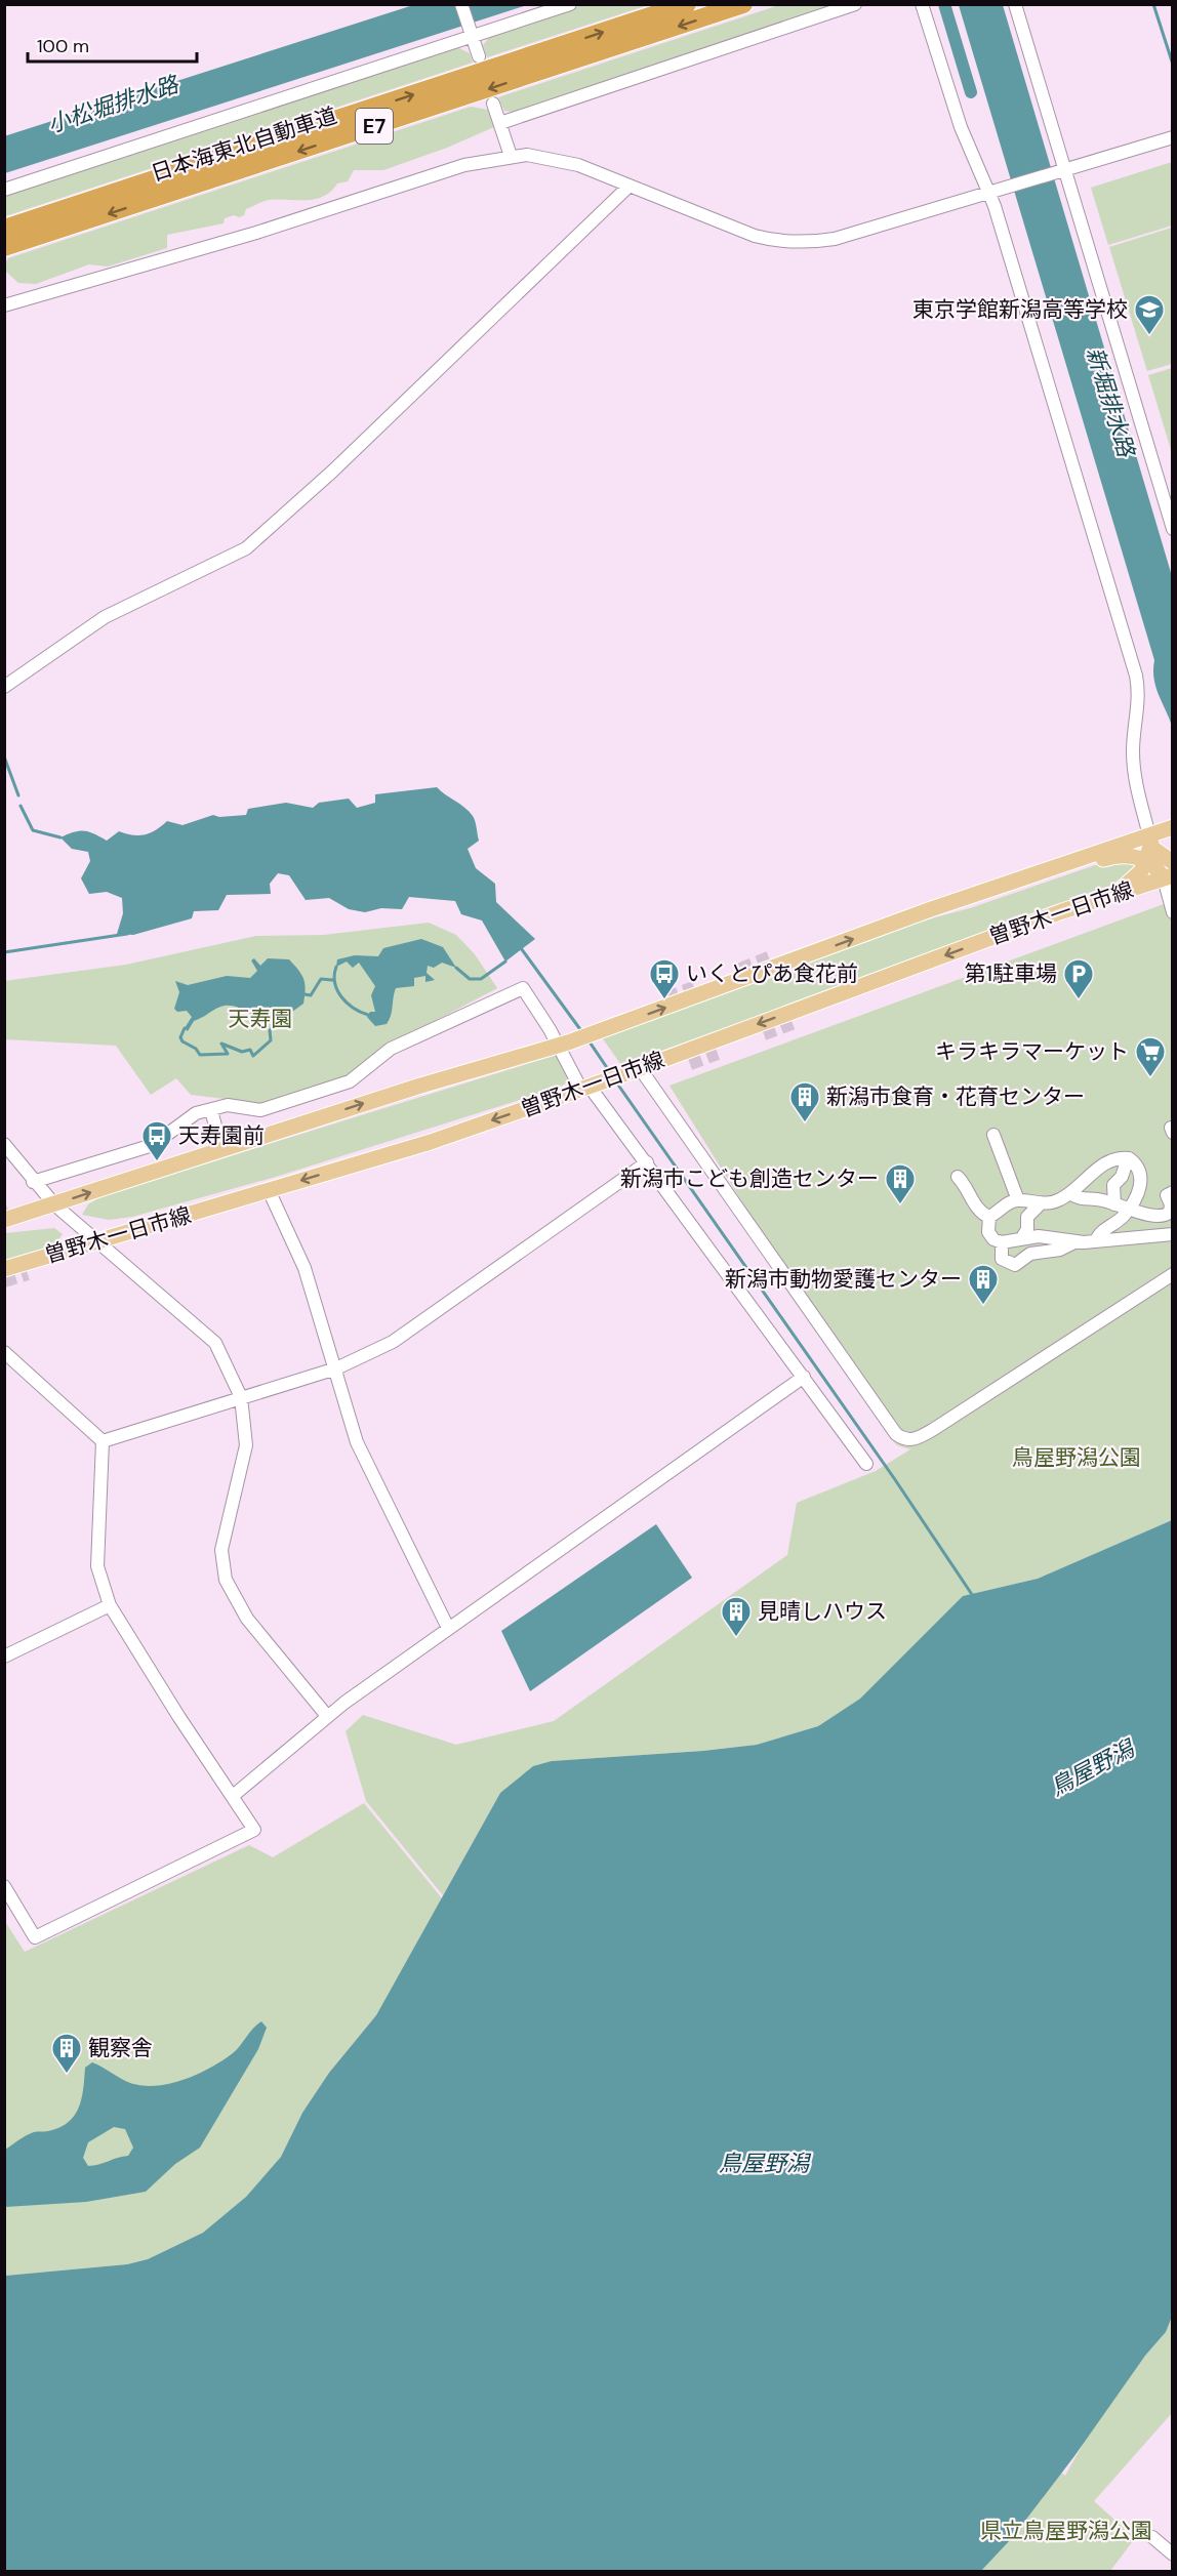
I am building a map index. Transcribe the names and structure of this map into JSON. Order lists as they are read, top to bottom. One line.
{"streets":{"highway":["E7","日本海東北自動車道"],"main road":["曽野木一日市線"]},"water":["小松堀排水路","新堀排水路","鳥屋野潟"],"parks":["天寿園","鳥屋野潟公園","県立鳥屋野潟公園"],"places":{"school or university":["東京学館新潟高等学校"],"bus stop":["いくとぴあ食花前","天寿園前"],"parking":["第1駐車場"],"supermarket":["キラキラマーケット"],"building":["新潟市食育・花育センター","新潟市こども創造センター","新潟市動物愛護センター","見晴しハウス","観察舎"]},"scale_bar":"100 m"}
